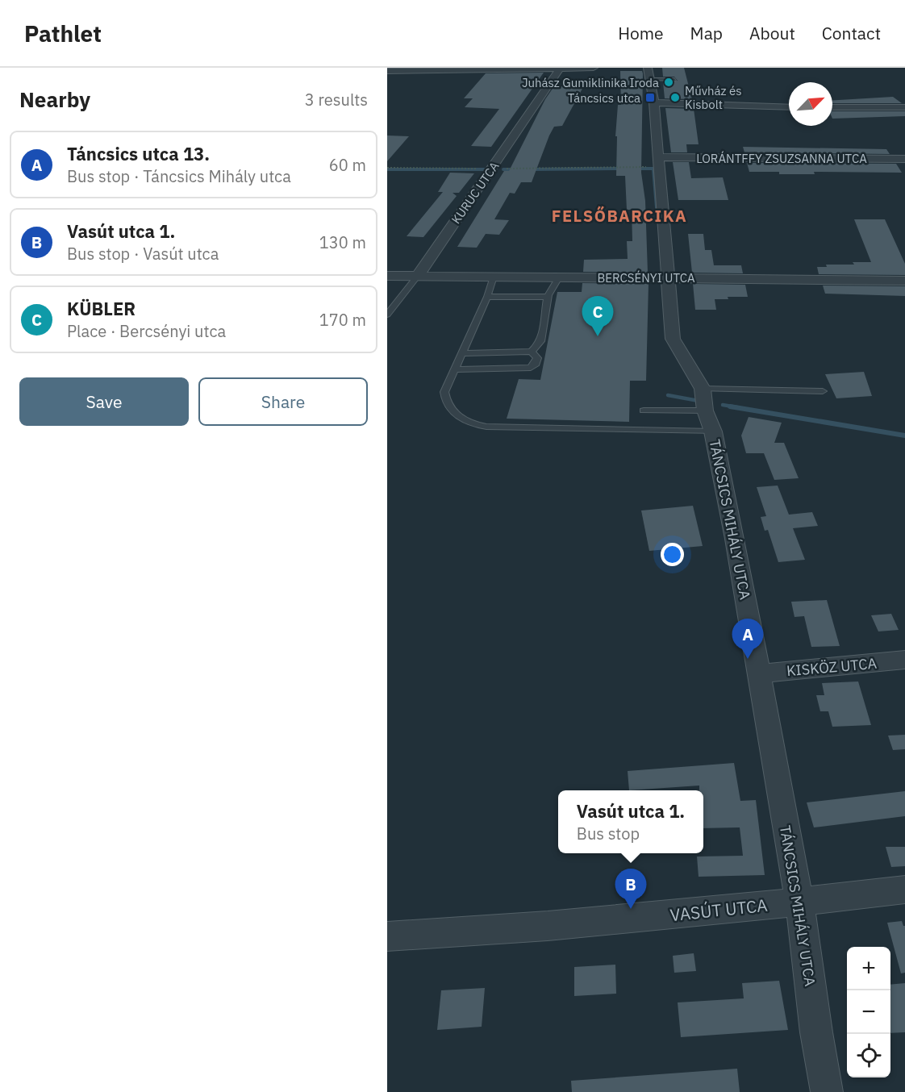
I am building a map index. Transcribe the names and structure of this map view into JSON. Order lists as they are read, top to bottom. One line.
{"streets":{"street":["LORÁNTFFY ZSUZSANNA UTCA","KURUC UTCA","BERCSÉNYI UTCA","TÁNCSICS MIHÁLY UTCA","KISKÖZ UTCA","VASÚT UTCA"]},"crossings":[["LORÁNTFFY ZSUZSANNA UTCA","TÁNCSICS MIHÁLY UTCA"],["KURUC UTCA","BERCSÉNYI UTCA"],["BERCSÉNYI UTCA","TÁNCSICS MIHÁLY UTCA"],["TÁNCSICS MIHÁLY UTCA","KISKÖZ UTCA"],["TÁNCSICS MIHÁLY UTCA","VASÚT UTCA"]],"districts":["FELSŐBARCIKA"],"places":{"other":["Juhász Gumiklinika Iroda","Művház és Kisbolt"],"transit":["Táncsics utca"]},"north":"top right","page":{"header":"Pathlet","nav":["Home","Map","About","Contact"],"heading":["Nearby","3 results"],"list":[{"mark":"A","name":"Táncsics utca 13.","note":"Bus stop · Táncsics Mihály utca","value":"60 m"},{"mark":"B","name":"Vasút utca 1.","note":"Bus stop · Vasút utca","value":"130 m"},{"mark":"C","name":"KÜBLER","note":"Place · Bercsényi utca","value":"170 m"}],"pins":["C","A","B"],"buttons":["Save","Share"],"popup":["Vasút utca 1.","Bus stop"],"map_buttons":["+","−"]}}
